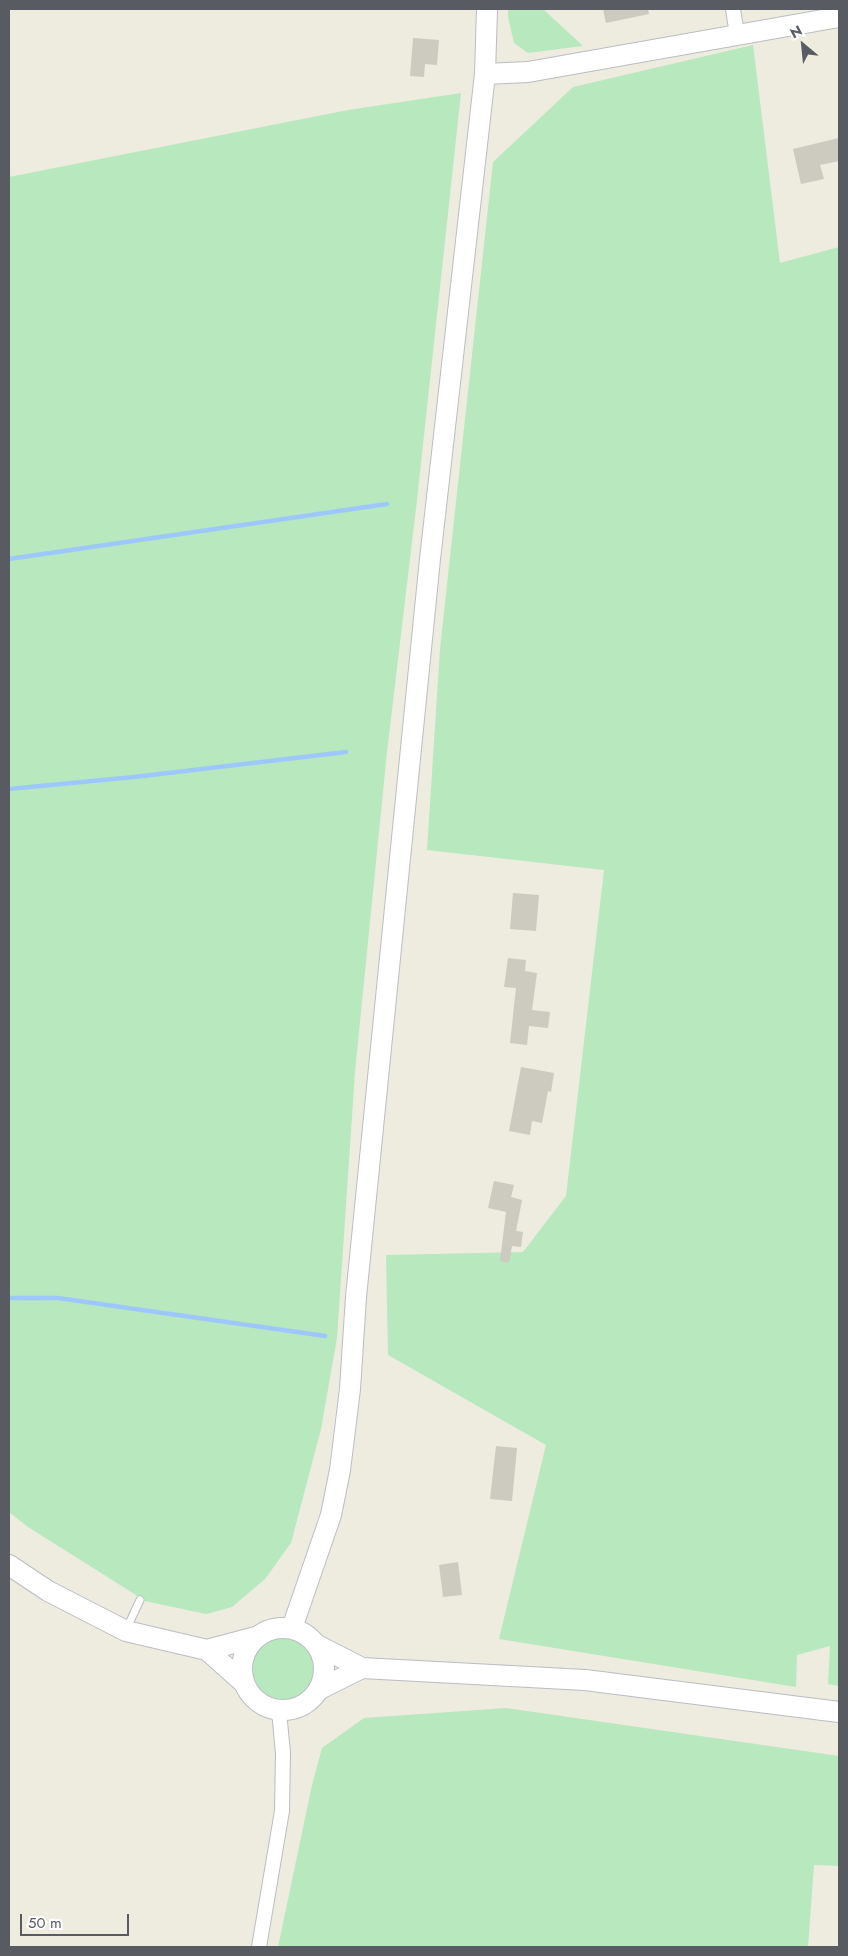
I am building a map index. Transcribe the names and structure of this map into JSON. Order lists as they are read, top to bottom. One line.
{"scale_bar":"50 m","north":"top left"}
